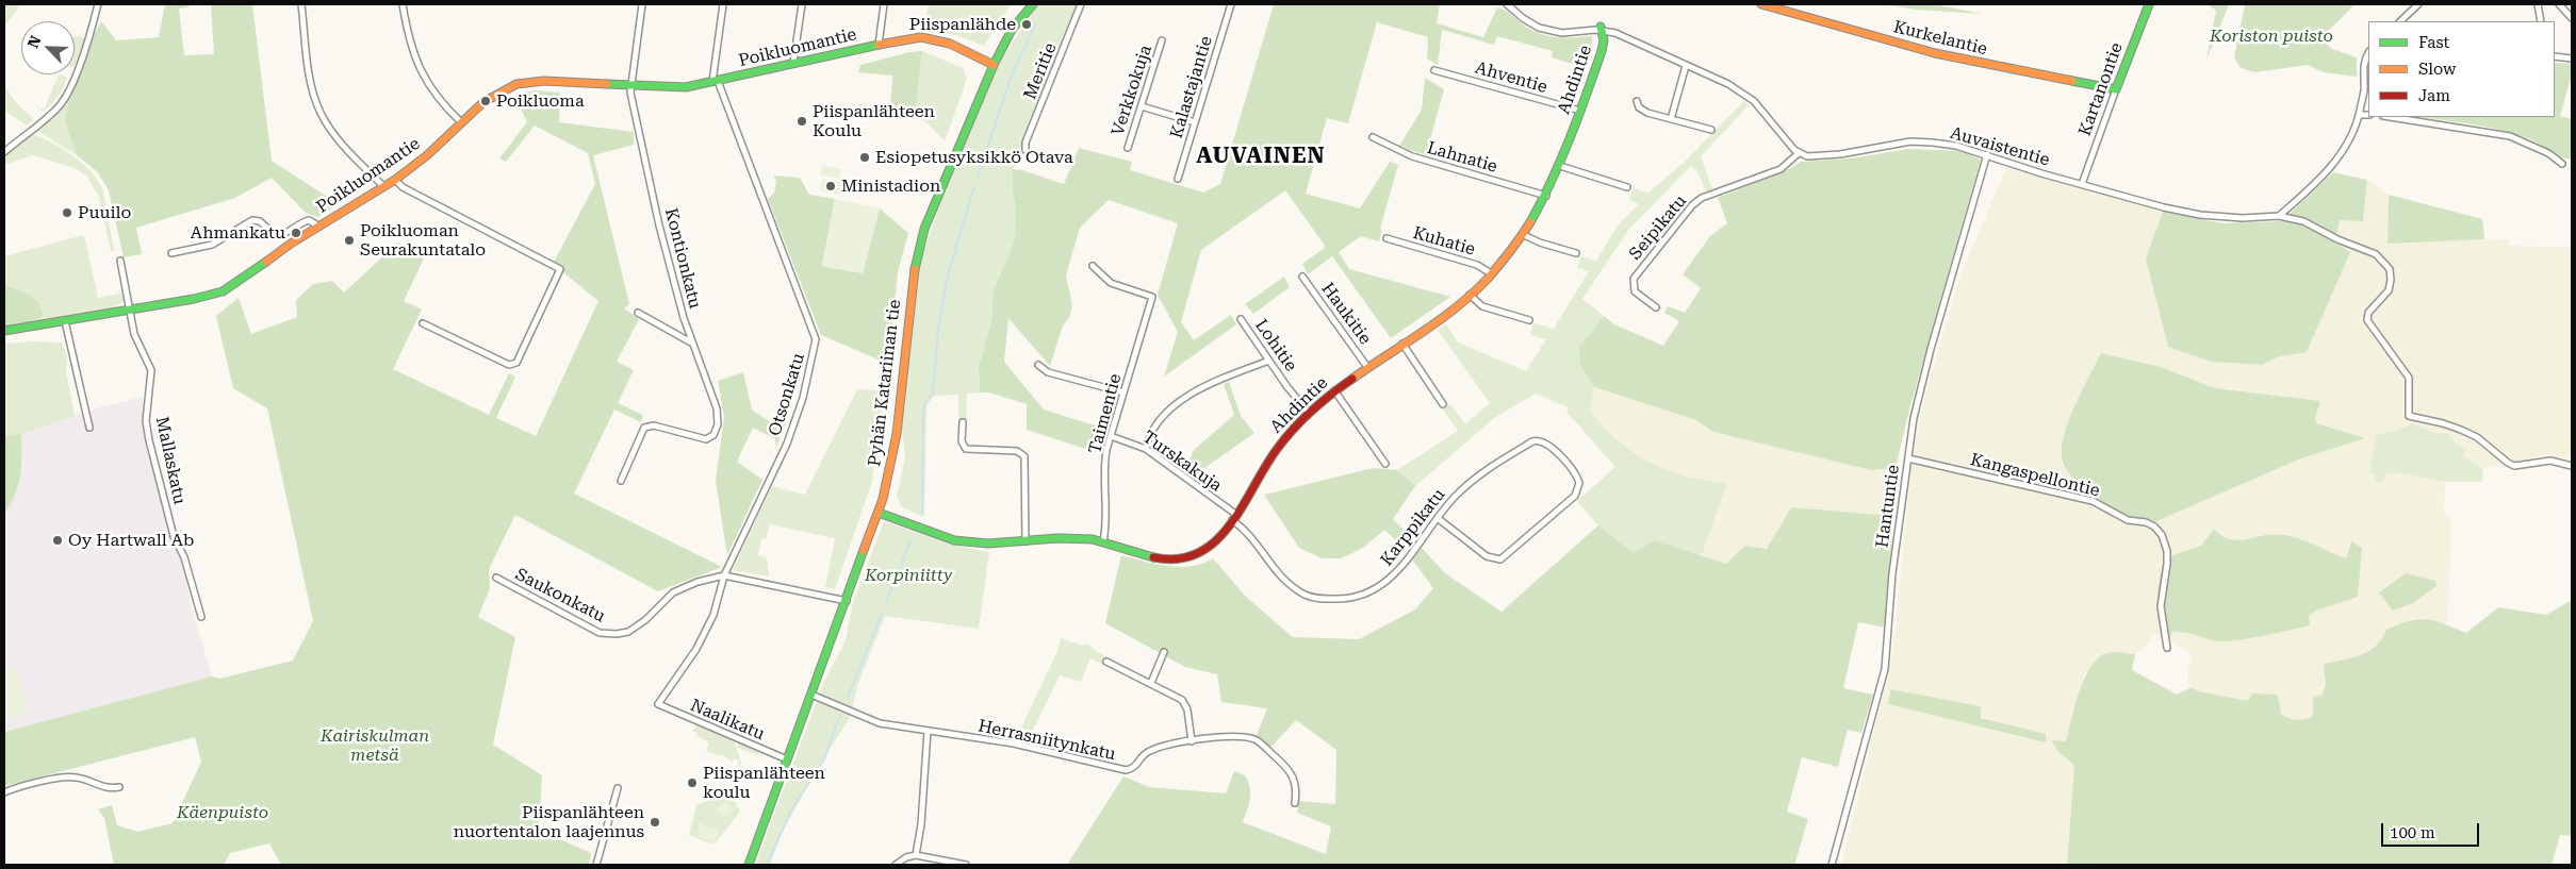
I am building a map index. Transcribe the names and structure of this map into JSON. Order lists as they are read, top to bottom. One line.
{"streets":{"street":["Kurkelantie","Poikluomantie","Meritie","Ahventie","Ahdintie","Kalastajantie","Kartanontie","Verkkokuja","Auvaistentie","Lahnatie","Seipikatu","Kuhatie","Kontionkatu","Haukitie","Lohitie","Pyhän Katariinan tie","Otsonkatu","Taimentie","Mallaskatu","Turskakuja","Kangaspellontie","Hantuntie","Karppikatu","Saukonkatu","Naalikatu","Herrasniitynkatu"]},"crossings":[["Kurkelantie","Kartanontie"],["Poikluomantie","Kontionkatu"],["Poikluomantie","Pyhän Katariinan tie"],["Poikluomantie","Otsonkatu"],["Poikluomantie","Mallaskatu"],["Ahventie","Ahdintie"],["Ahdintie","Lahnatie"],["Ahdintie","Kuhatie"],["Ahdintie","Haukitie"],["Ahdintie","Lohitie"],["Ahdintie","Pyhän Katariinan tie"],["Ahdintie","Taimentie"],["Ahdintie","Turskakuja"],["Ahdintie","Karppikatu"],["Kartanontie","Auvaistentie"],["Auvaistentie","Seipikatu"],["Auvaistentie","Hantuntie"],["Pyhän Katariinan tie","Saukonkatu"],["Pyhän Katariinan tie","Naalikatu"],["Pyhän Katariinan tie","Herrasniitynkatu"],["Otsonkatu","Saukonkatu"],["Otsonkatu","Naalikatu"],["Taimentie","Turskakuja"],["Turskakuja","Karppikatu"],["Kangaspellontie","Hantuntie"]],"districts":["AUVAINEN"],"parks":["Koriston puisto","Korpiniitty","Kairiskulman metsä","Käenpuisto"],"places":["Piispanlähde","Poikluoma","Piispanlähteen Koulu","Esiopetusyksikkö Otava","Ministadion","Puuilo","Ahmankatu","Poikluoman Seurakuntatalo","Oy Hartwall Ab","Piispanlähteen koulu","Piispanlähteen nuortentalon laajennus"],"legend":["Fast","Slow","Jam"],"scale_bar":"100 m","north":"top left"}
